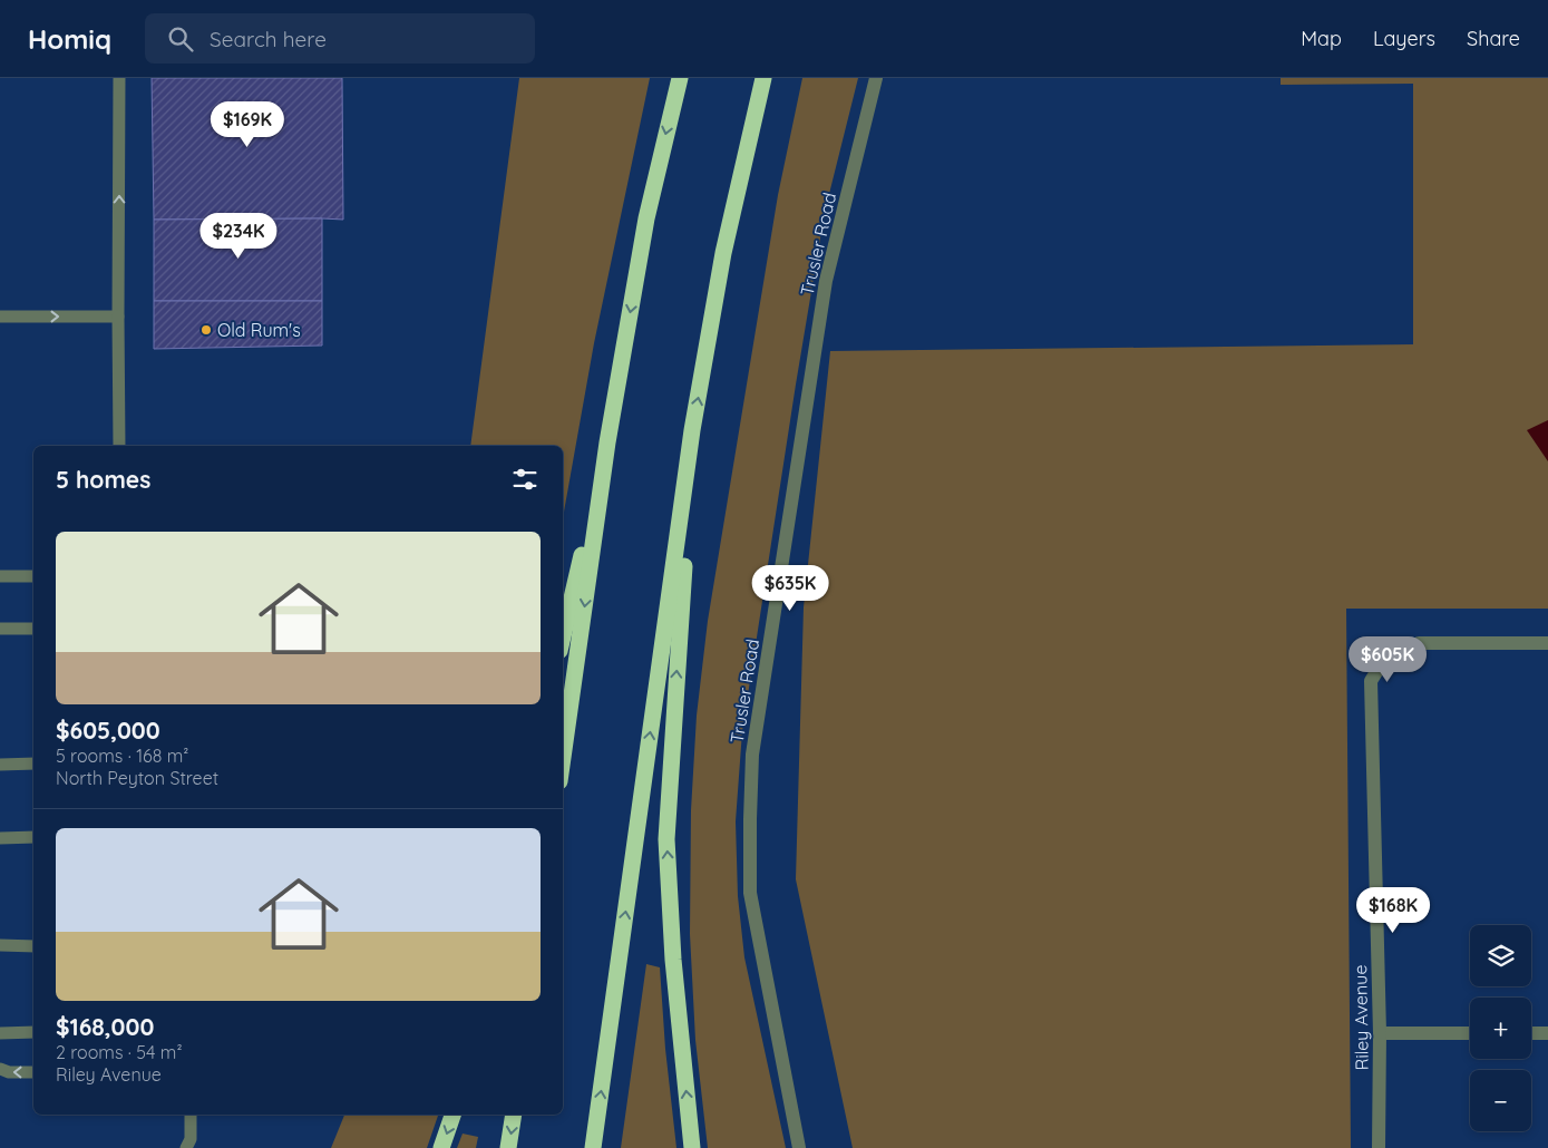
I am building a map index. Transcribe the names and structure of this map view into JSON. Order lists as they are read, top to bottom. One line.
{"streets":{"street":["Trusler Road","Riley Avenue"]},"places":["Old Rum's"],"page":{"header":"Homiq","search":"Search here","nav":["Map","Layers","Share"],"price":["$169K","$234K","$635K","$605K","$168K"],"heading":"5 homes","list":[{"name":"$605,000","note":"5 rooms · 168 m² · North Peyton Street"},{"name":"$168,000","note":"2 rooms · 54 m² · Riley Avenue"}],"map_buttons":["+","−"]}}
